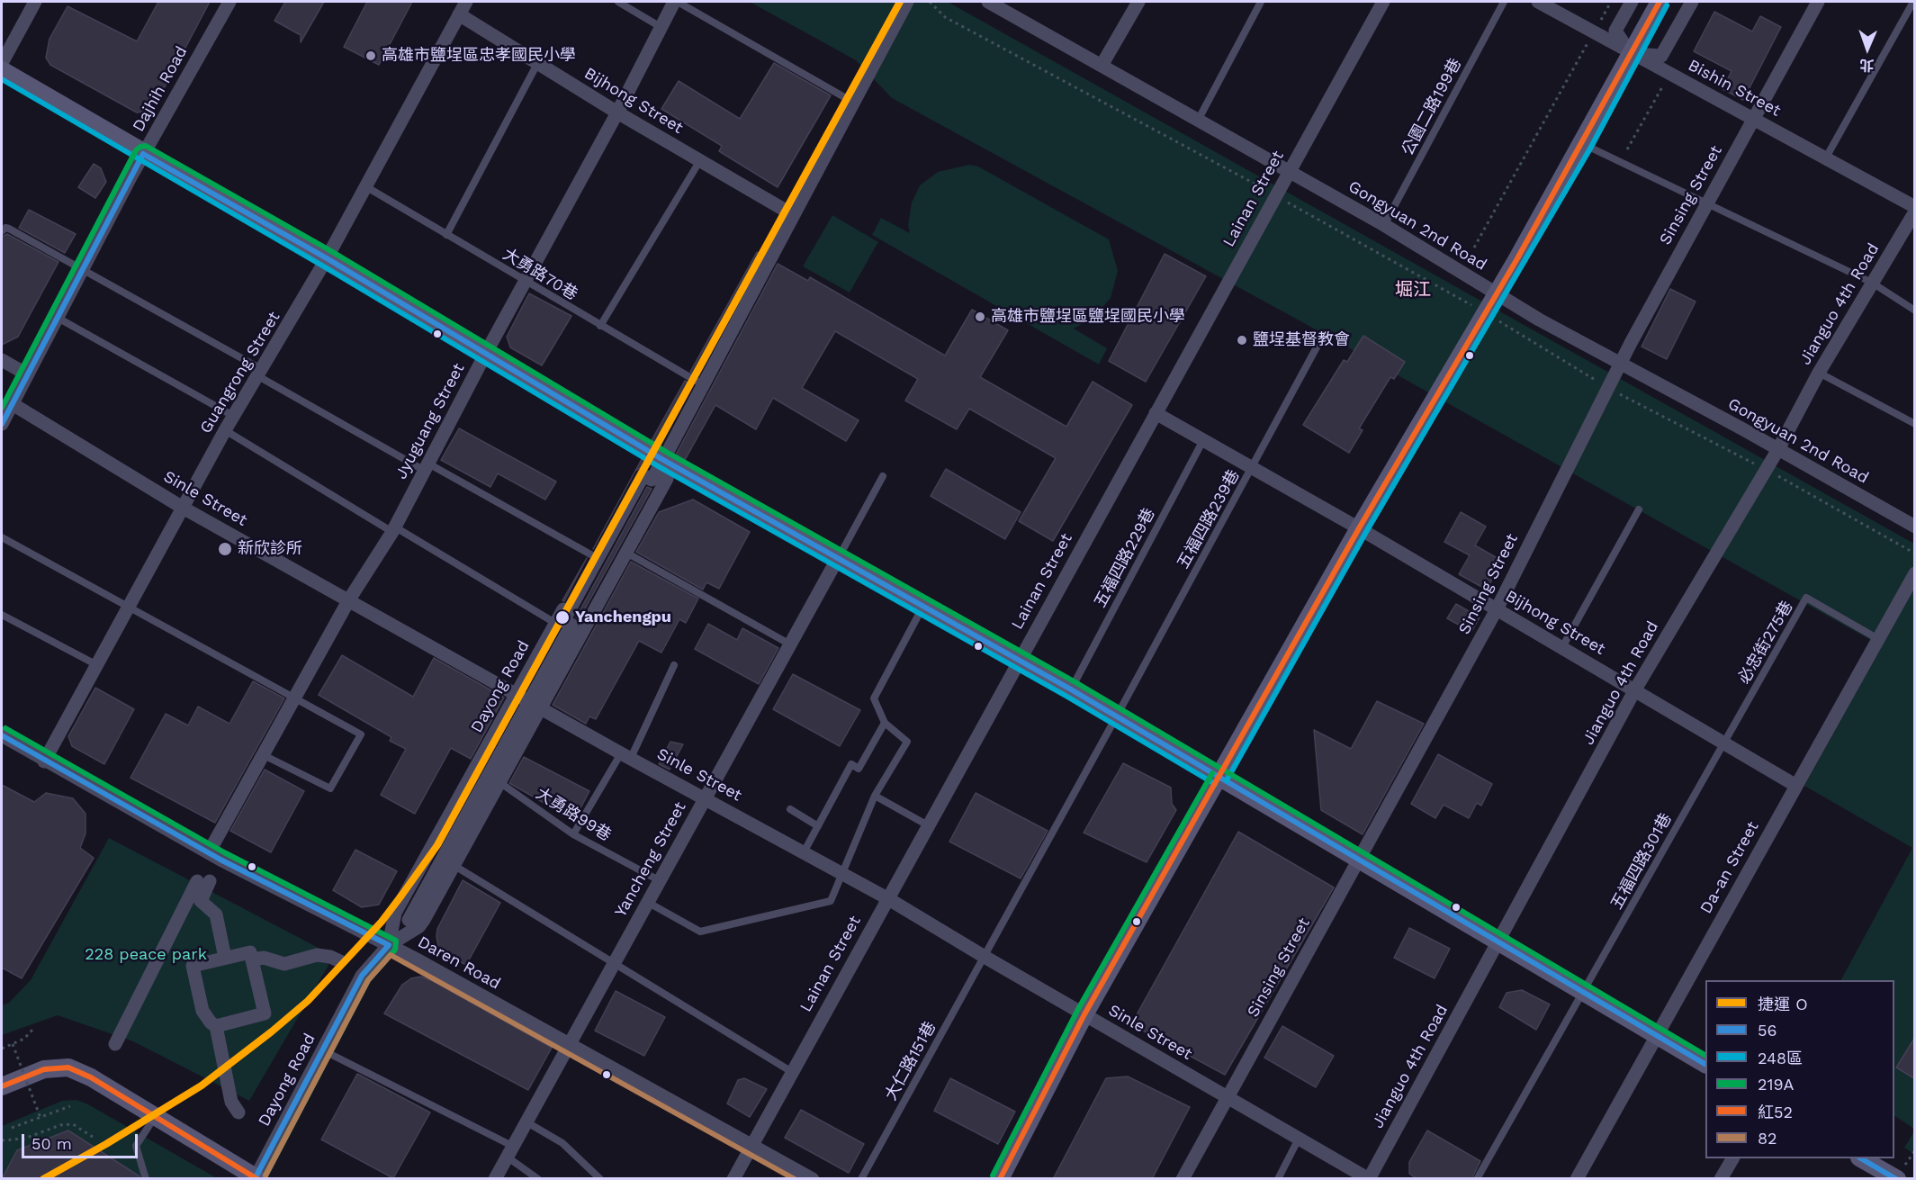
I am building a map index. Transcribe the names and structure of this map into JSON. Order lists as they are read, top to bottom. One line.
{"streets":{"street":["Bishin Street","Dajhih Road","Bijhong Street","Sinsing Street","Lainan Street","Gongyuan 2nd Road","Jianguo 4th Road","Guangrong Street","Jyuguang Street","Sinle Street","Dayong Road","Yancheng Street","Da-an Street","Daren Road"],"lane":["公園二路199巷","大勇路70巷","五福四路239巷","五福四路229巷","必忠街275巷","大勇路99巷","五福四路301巷","大仁路151巷"]},"crossings":[["Bishin Street","Sinsing Street"],["Dajhih Road","Sinle Street"],["Bijhong Street","Sinsing Street"],["Bijhong Street","Lainan Street"],["Bijhong Street","Jianguo 4th Road"],["Bijhong Street","Guangrong Street"],["Bijhong Street","Jyuguang Street"],["Bijhong Street","五福四路239巷"],["Bijhong Street","五福四路229巷"],["Bijhong Street","必忠街275巷"],["Bijhong Street","五福四路301巷"],["Bijhong Street","Da-an Street"],["公園二路199巷","Gongyuan 2nd Road"],["Sinsing Street","Gongyuan 2nd Road"],["Sinsing Street","Sinle Street"],["Lainan Street","Gongyuan 2nd Road"],["Lainan Street","Sinle Street"],["Lainan Street","Daren Road"],["Gongyuan 2nd Road","Jianguo 4th Road"],["大勇路70巷","Guangrong Street"],["大勇路70巷","Jyuguang Street"],["Jianguo 4th Road","Sinle Street"],["Guangrong Street","Sinle Street"],["Guangrong Street","Daren Road"],["Jyuguang Street","Sinle Street"],["Jyuguang Street","Daren Road"],["Sinle Street","五福四路239巷"],["Sinle Street","Dayong Road"],["Sinle Street","Yancheng Street"],["Sinle Street","大仁路151巷"],["五福四路239巷","大仁路151巷"],["必忠街275巷","五福四路301巷"],["必忠街275巷","Da-an Street"],["Dayong Road","大勇路99巷"],["Dayong Road","Daren Road"],["大勇路99巷","Yancheng Street"],["Yancheng Street","Daren Road"]],"districts":["堀江"],"parks":["228 peace park"],"places":["高雄市鹽埕區忠孝國民小學","高雄市鹽埕區鹽埕國民小學","鹽埕基督教會","新欣診所","Yanchengpu"],"lines":["metro line O","transit line 紅52","transit line 248區","transit line 219A","transit line 56","transit line 82"],"legend":["捷運 O","56","248區","219A","紅52","82"],"scale_bar":"50 m","north":"bottom"}
